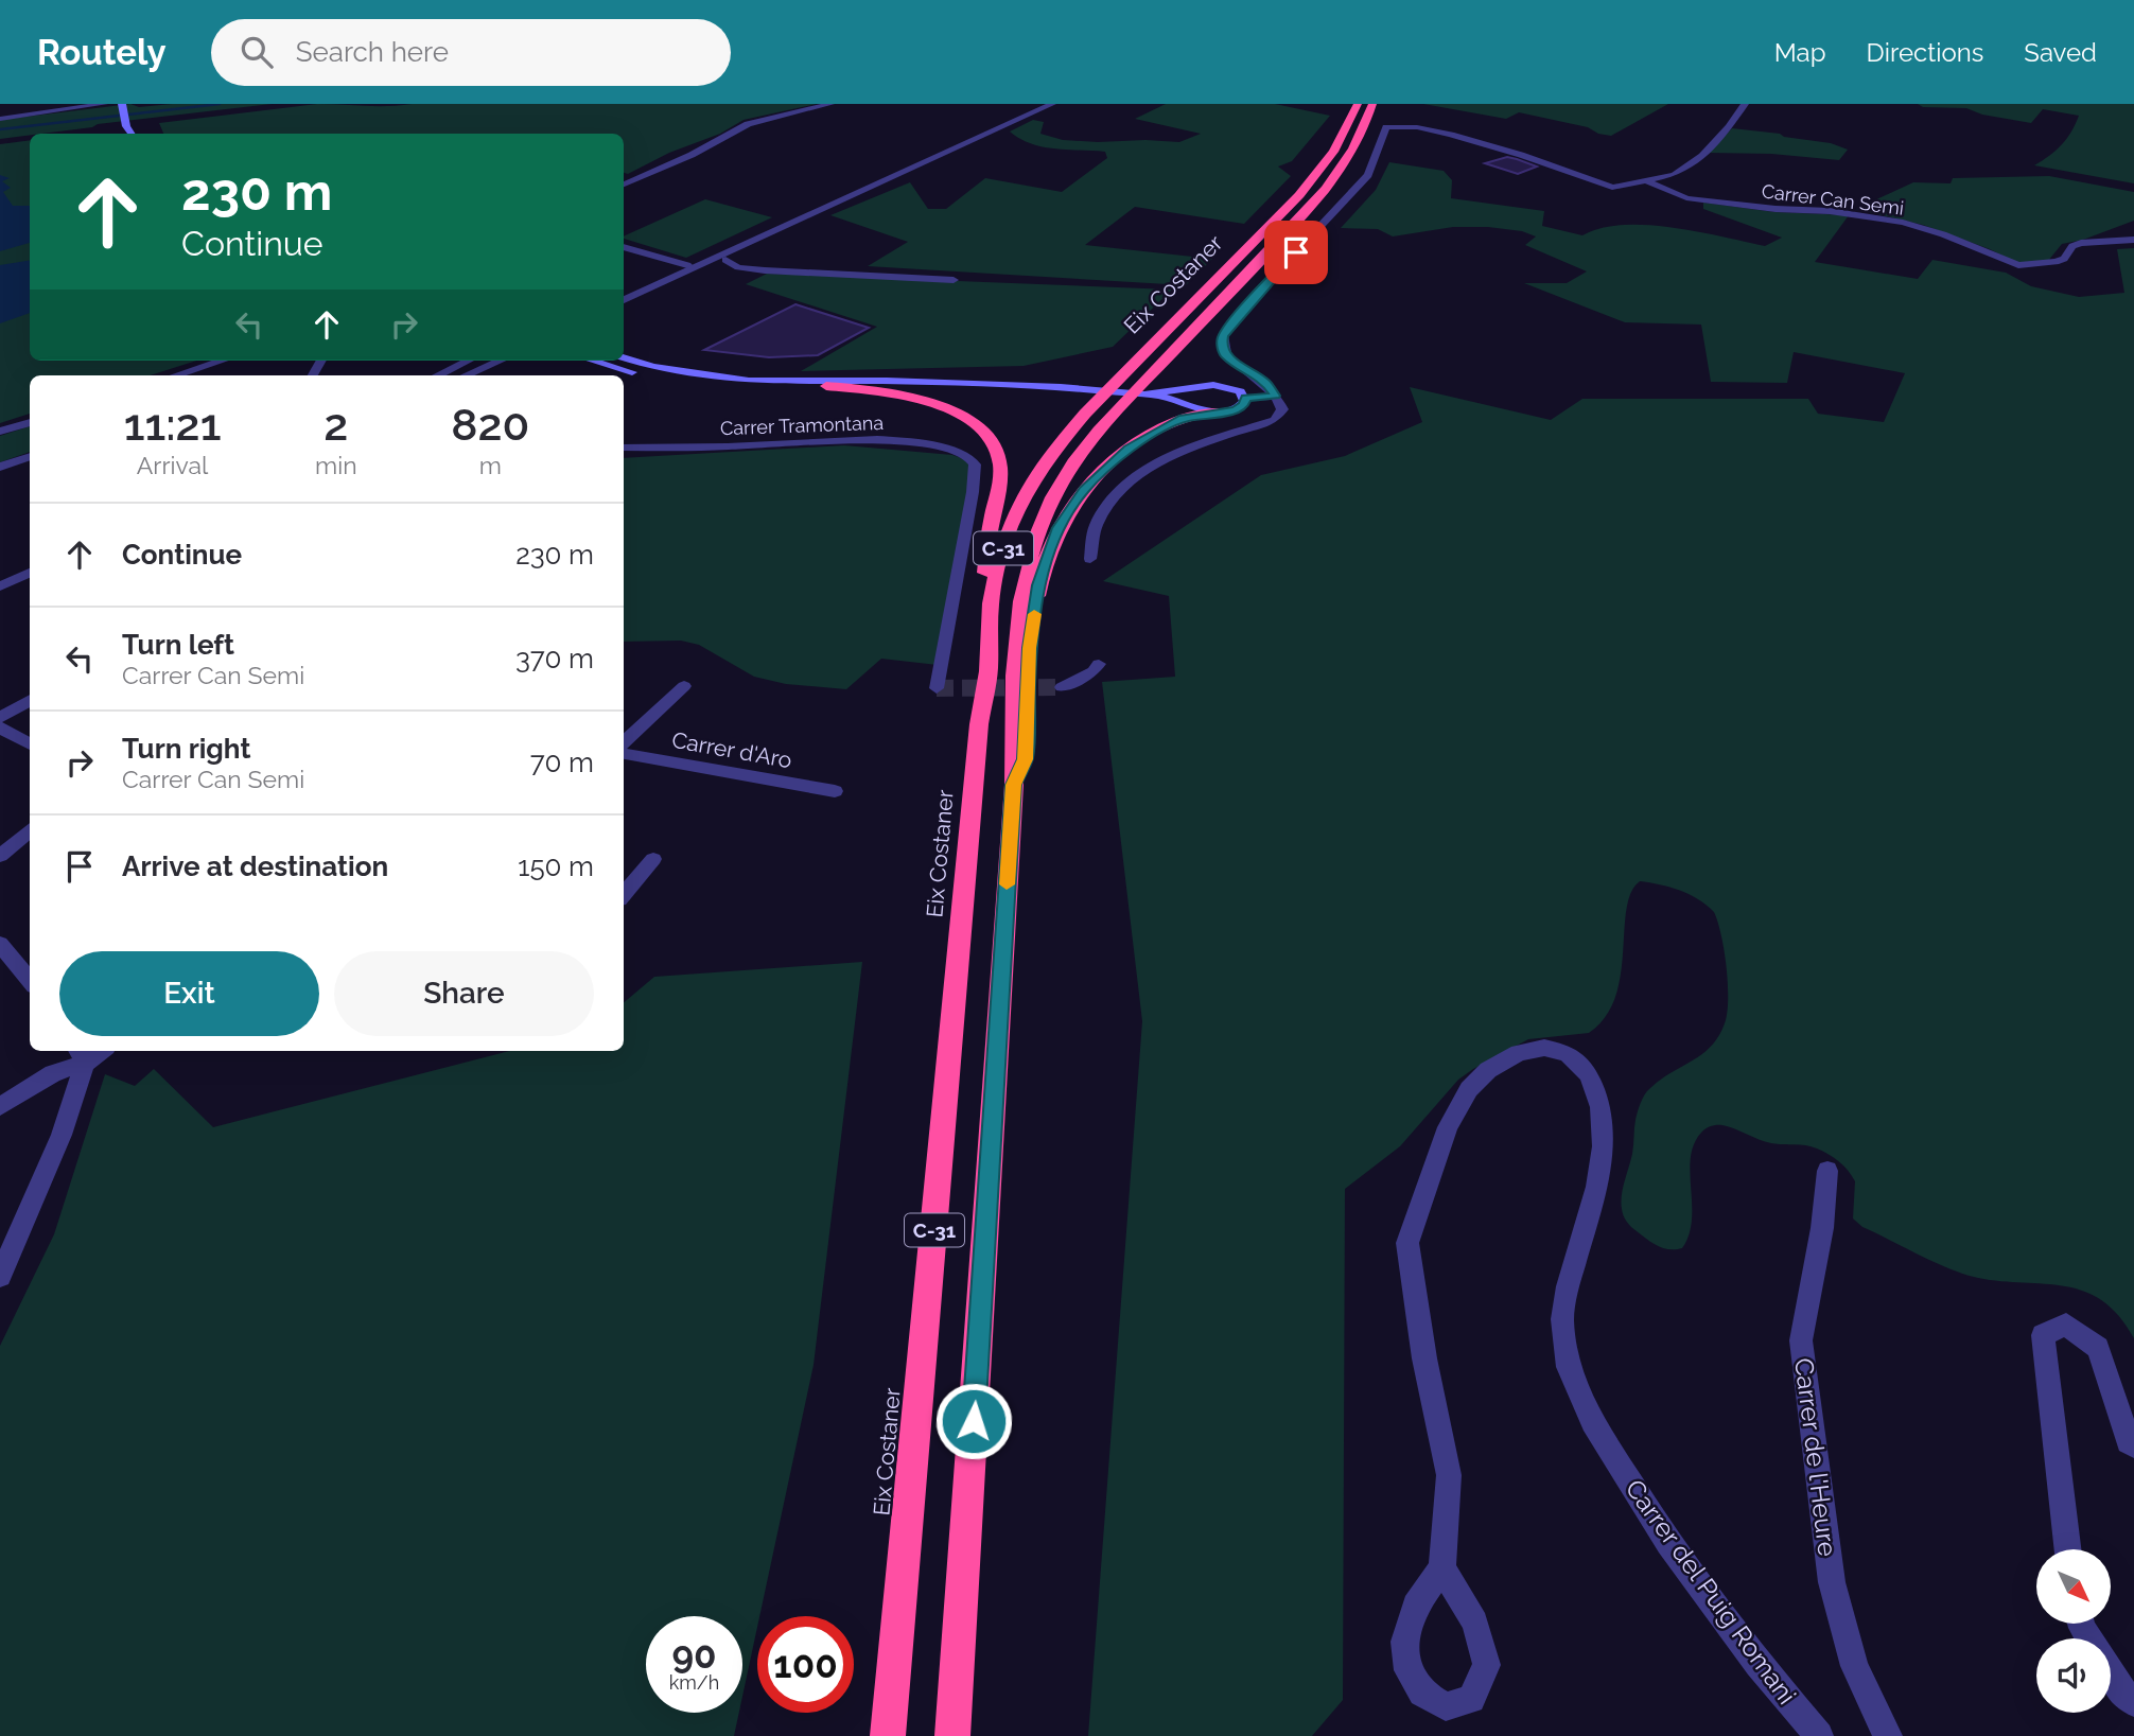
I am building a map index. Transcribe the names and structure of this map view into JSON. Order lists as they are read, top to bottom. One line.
{"streets":{"highway":["Eix Costaner","C-31"],"street":["Carrer Can Semi","Carrer Tramontana","Carrer d'Aro","Carrer de l'Heure","Carrer del Puig Romani"]},"north":"bottom right","page":{"header":"Routely","search":"Search here","nav":["Map","Directions","Saved"],"turn":["230 m","Continue"],"eta":["11:21","Arrival","2","min","820","m"],"list":[{"name":"Continue","value":"230 m"},{"name":"Turn left","note":"Carrer Can Semi","value":"370 m"},{"name":"Turn right","note":"Carrer Can Semi","value":"70 m"},{"name":"Arrive at destination","value":"150 m"}],"buttons":["Exit","Share"],"speed":"90 km/h","limit":"100"}}
